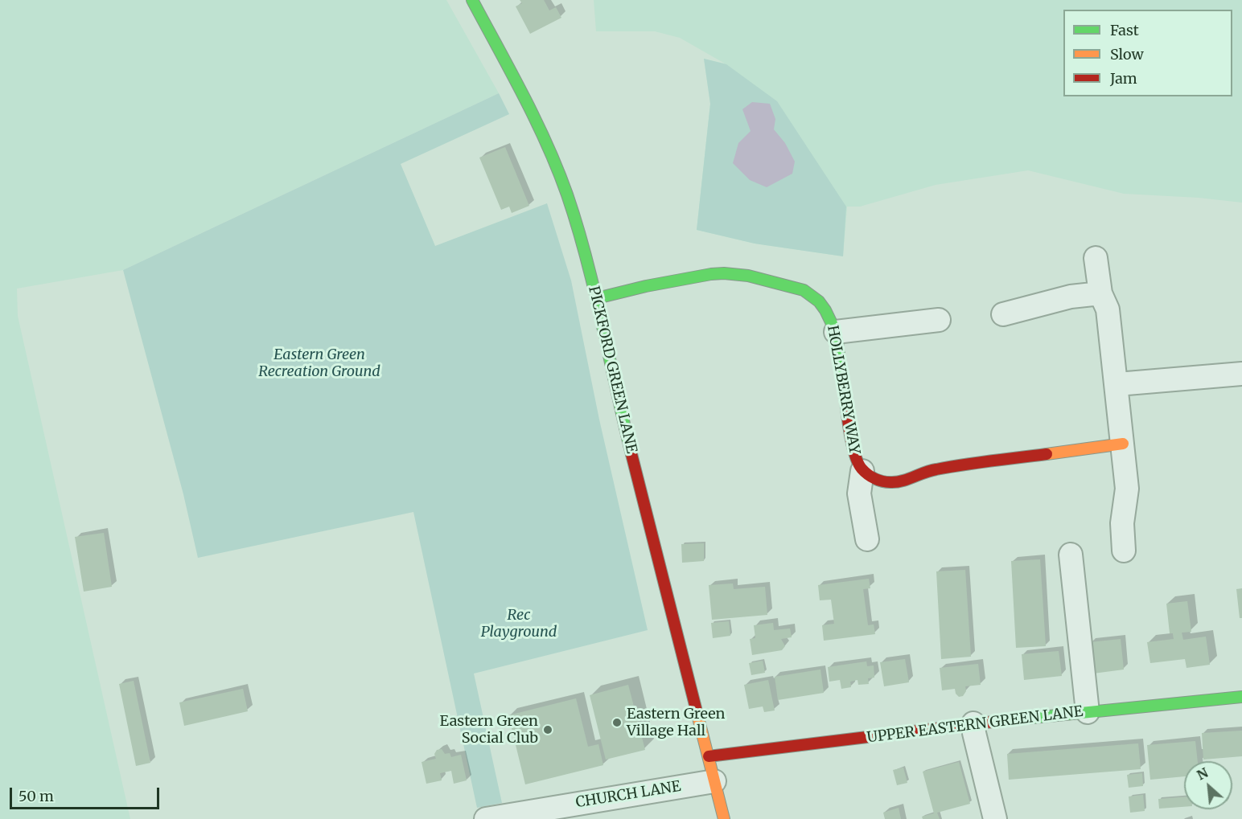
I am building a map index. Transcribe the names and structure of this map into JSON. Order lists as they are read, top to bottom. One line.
{"streets":{"street":["PICKFORD GREEN LANE","HOLLYBERRY WAY","UPPER EASTERN GREEN LANE","CHURCH LANE"]},"crossings":[["PICKFORD GREEN LANE","HOLLYBERRY WAY"],["PICKFORD GREEN LANE","UPPER EASTERN GREEN LANE"],["PICKFORD GREEN LANE","CHURCH LANE"]],"parks":["Eastern Green Recreation Ground","Rec Playground"],"places":["Eastern Green Village Hall","Eastern Green Social Club"],"legend":["Fast","Slow","Jam"],"scale_bar":"50 m","north":"top left"}
